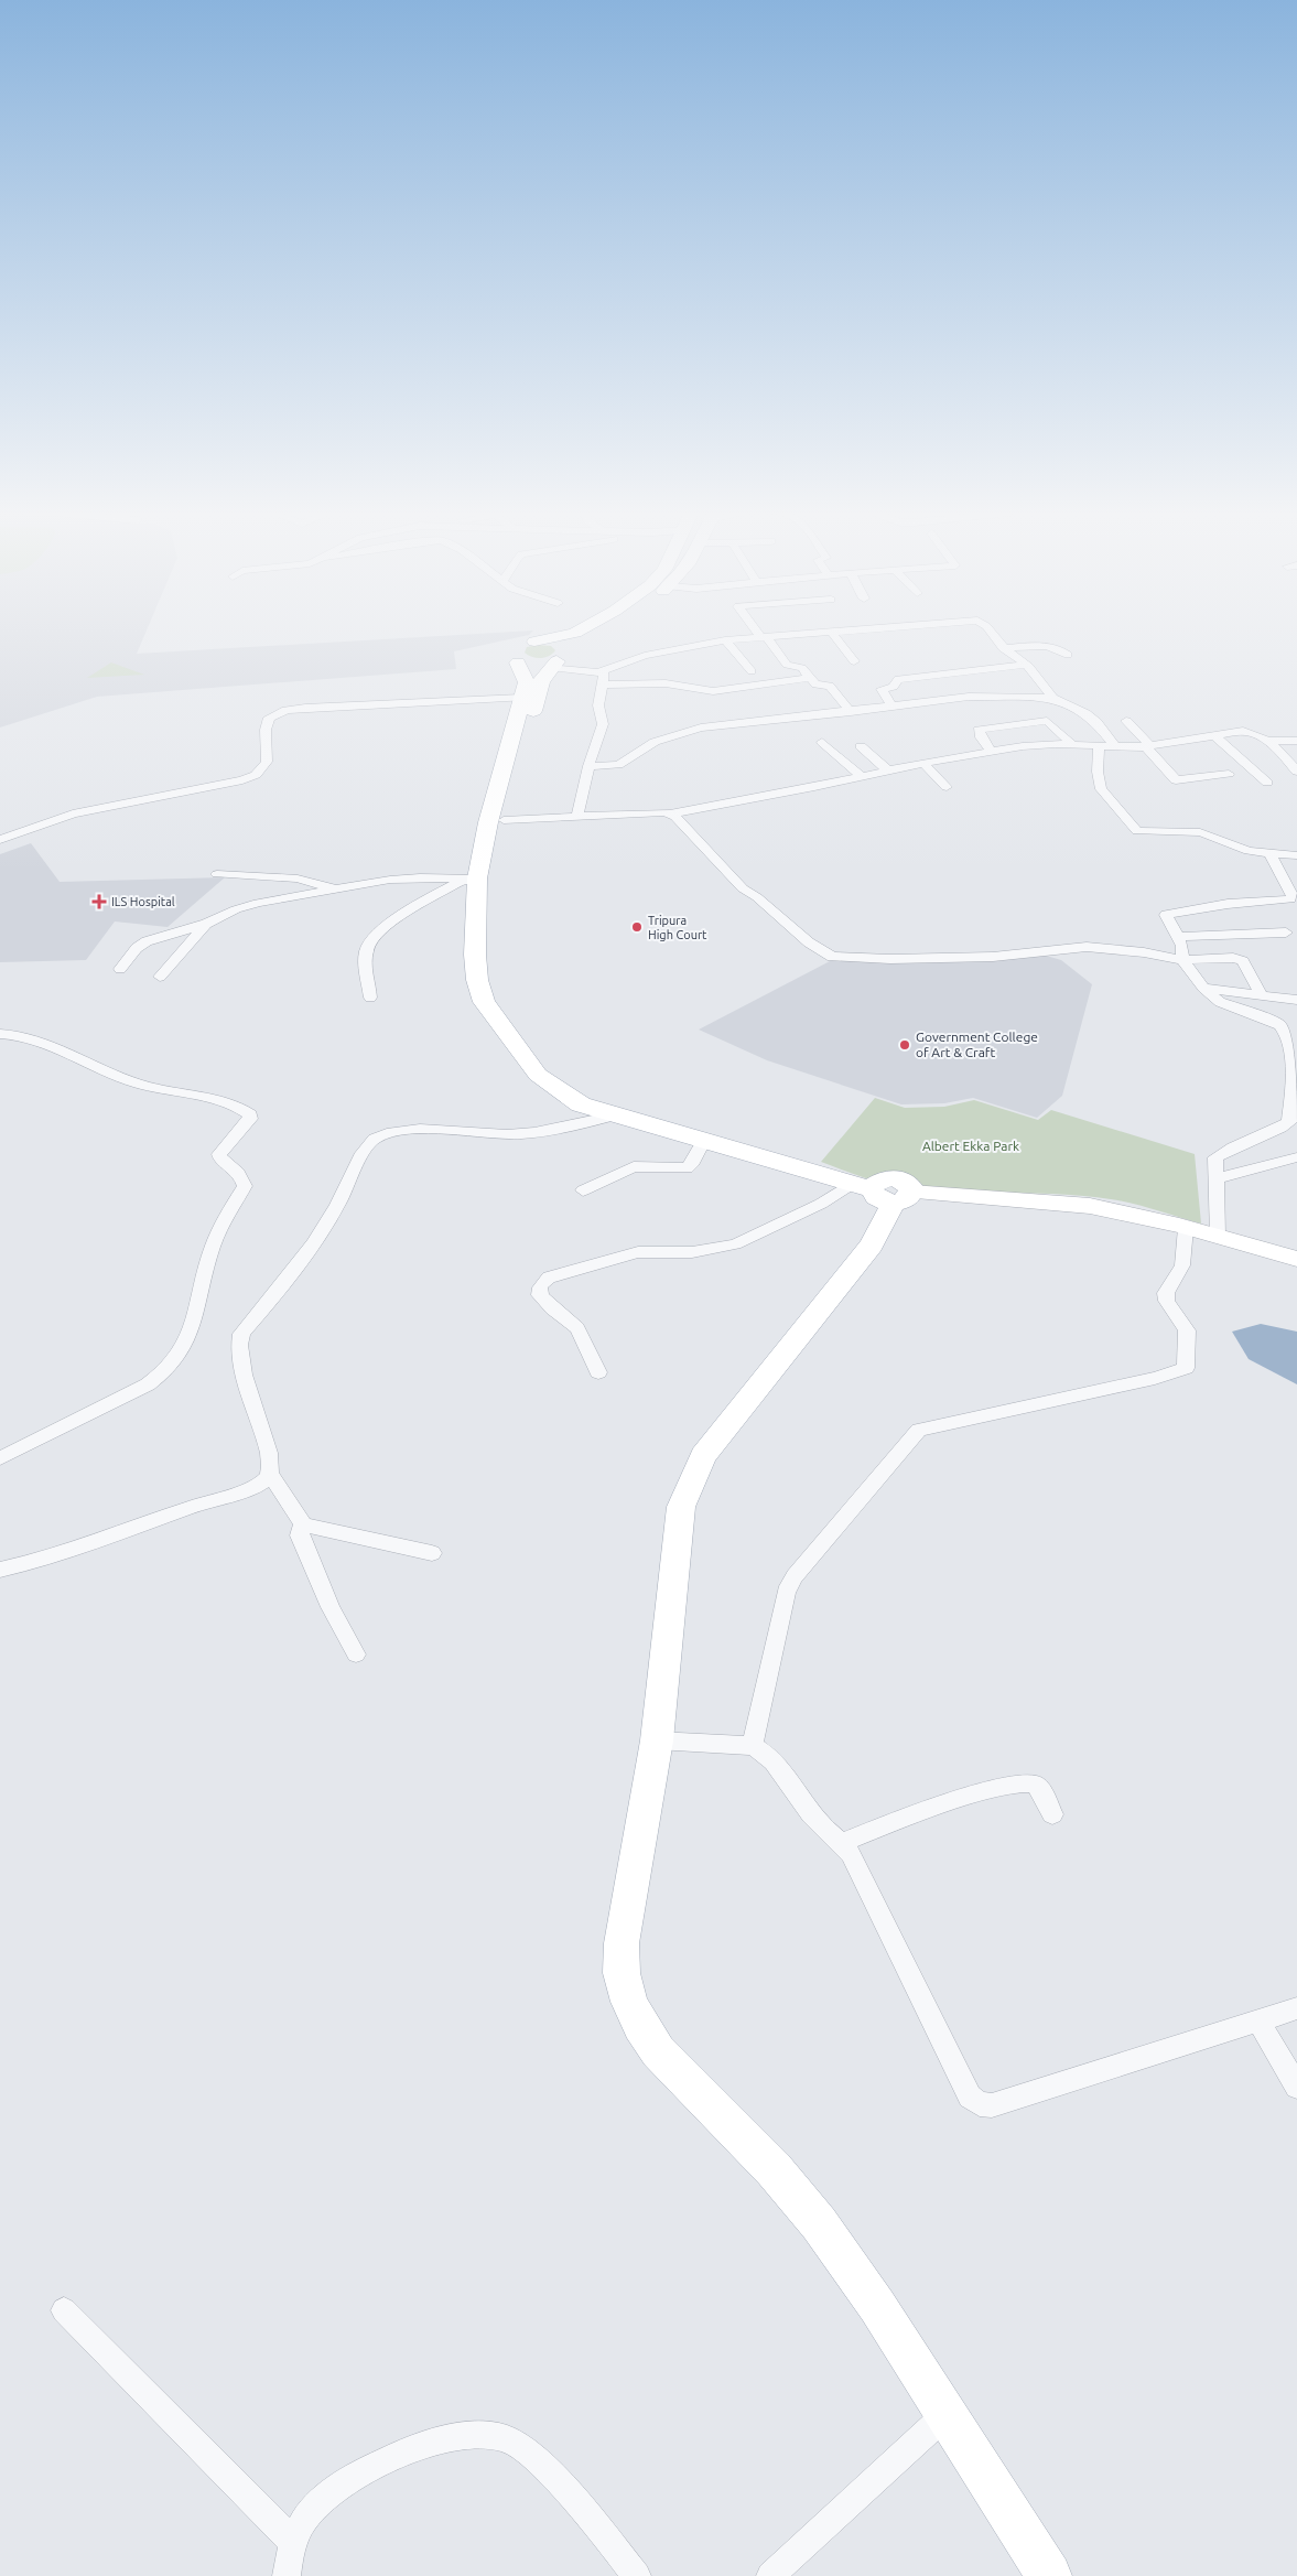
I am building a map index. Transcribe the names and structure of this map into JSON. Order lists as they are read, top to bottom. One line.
{"parks":["Albert Ekka Park"],"places":{"health":["ILS Hospital"],"other":["Tripura High Court","Government College of Art & Craft"]}}
